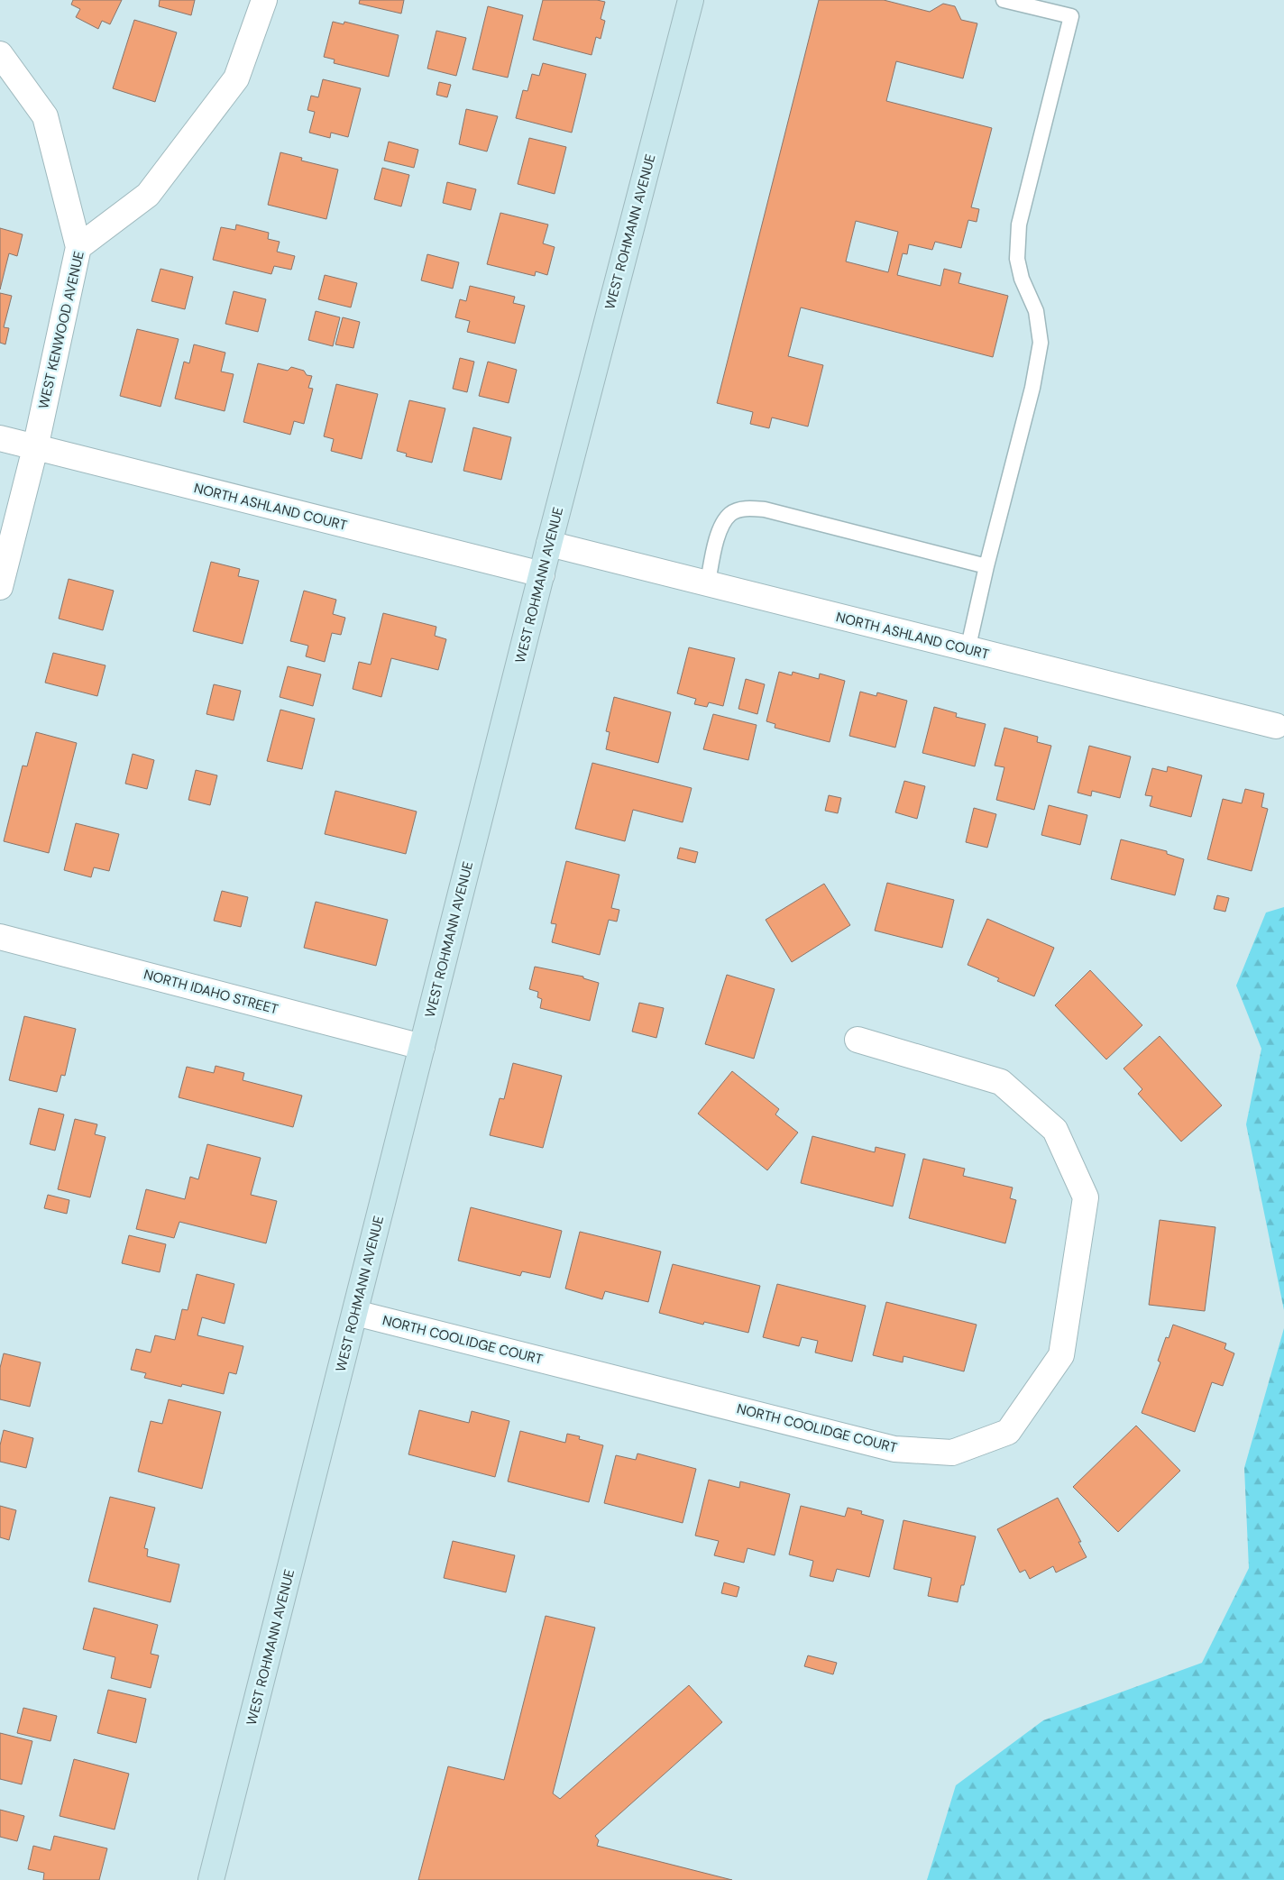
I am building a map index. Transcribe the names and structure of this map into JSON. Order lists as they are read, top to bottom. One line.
{"streets":{"street":["WEST ROHMANN AVENUE","WEST KENWOOD AVENUE","NORTH ASHLAND COURT","NORTH IDAHO STREET","NORTH COOLIDGE COURT"]},"crossings":[["WEST ROHMANN AVENUE","NORTH ASHLAND COURT"],["WEST ROHMANN AVENUE","NORTH IDAHO STREET"],["WEST ROHMANN AVENUE","NORTH COOLIDGE COURT"],["WEST KENWOOD AVENUE","NORTH ASHLAND COURT"]]}
